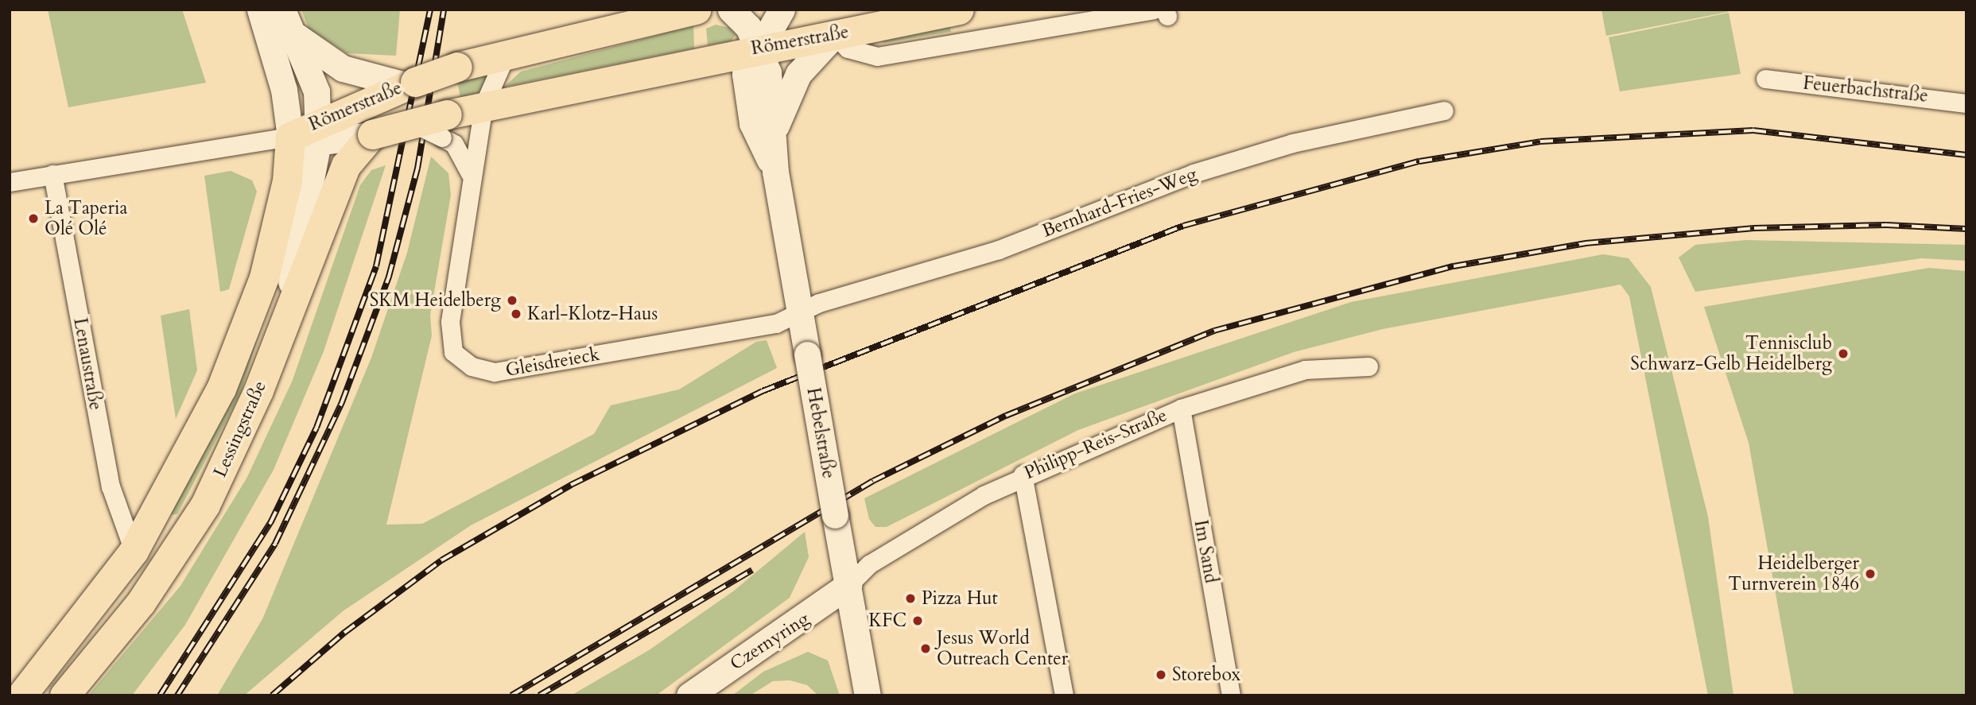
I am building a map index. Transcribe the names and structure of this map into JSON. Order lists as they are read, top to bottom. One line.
{"streets":{"main road":["Römerstraße","Lessingstraße","Hebelstraße","Czernyring"],"street":["Feuerbachstraße","Bernhard-Fries-Weg","Gleisdreieck","Lenaustraße","Philipp-Reis-Straße","Im Sand"]},"crossings":[["Römerstraße","Gleisdreieck"],["Römerstraße","Lenaustraße"],["Römerstraße","Lessingstraße"],["Römerstraße","Hebelstraße"],["Bernhard-Fries-Weg","Gleisdreieck"],["Bernhard-Fries-Weg","Hebelstraße"],["Gleisdreieck","Hebelstraße"],["Lenaustraße","Lessingstraße"],["Hebelstraße","Philipp-Reis-Straße"],["Hebelstraße","Czernyring"],["Philipp-Reis-Straße","Im Sand"],["Philipp-Reis-Straße","Czernyring"]],"places":["La Taperia Olé Olé","SKM Heidelberg","Karl-Klotz-Haus","Tennisclub Schwarz-Gelb Heidelberg","Heidelberger Turnverein 1846","Pizza Hut","KFC","Jesus World Outreach Center","Storebox"]}
